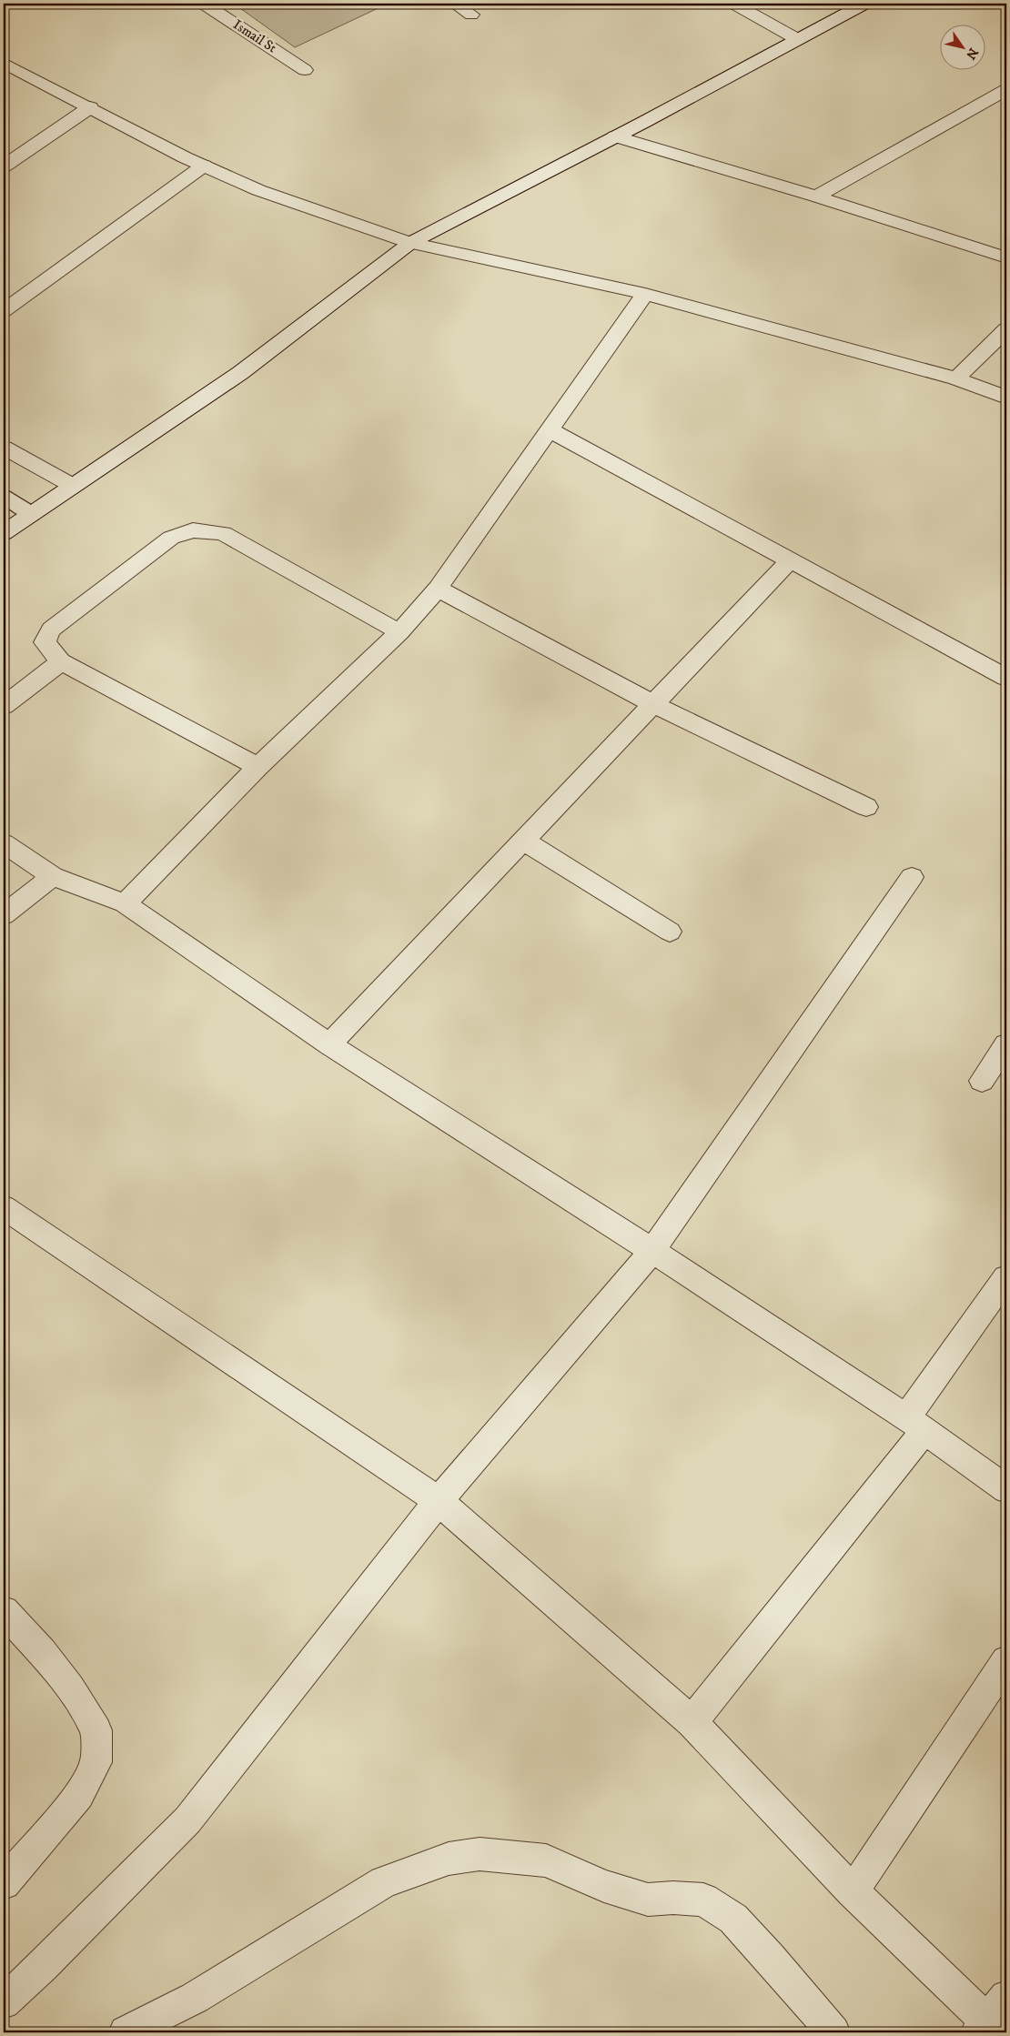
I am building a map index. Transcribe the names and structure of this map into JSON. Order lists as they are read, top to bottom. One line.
{"streets":{"street":["Ismail St"]},"north":"bottom right"}
